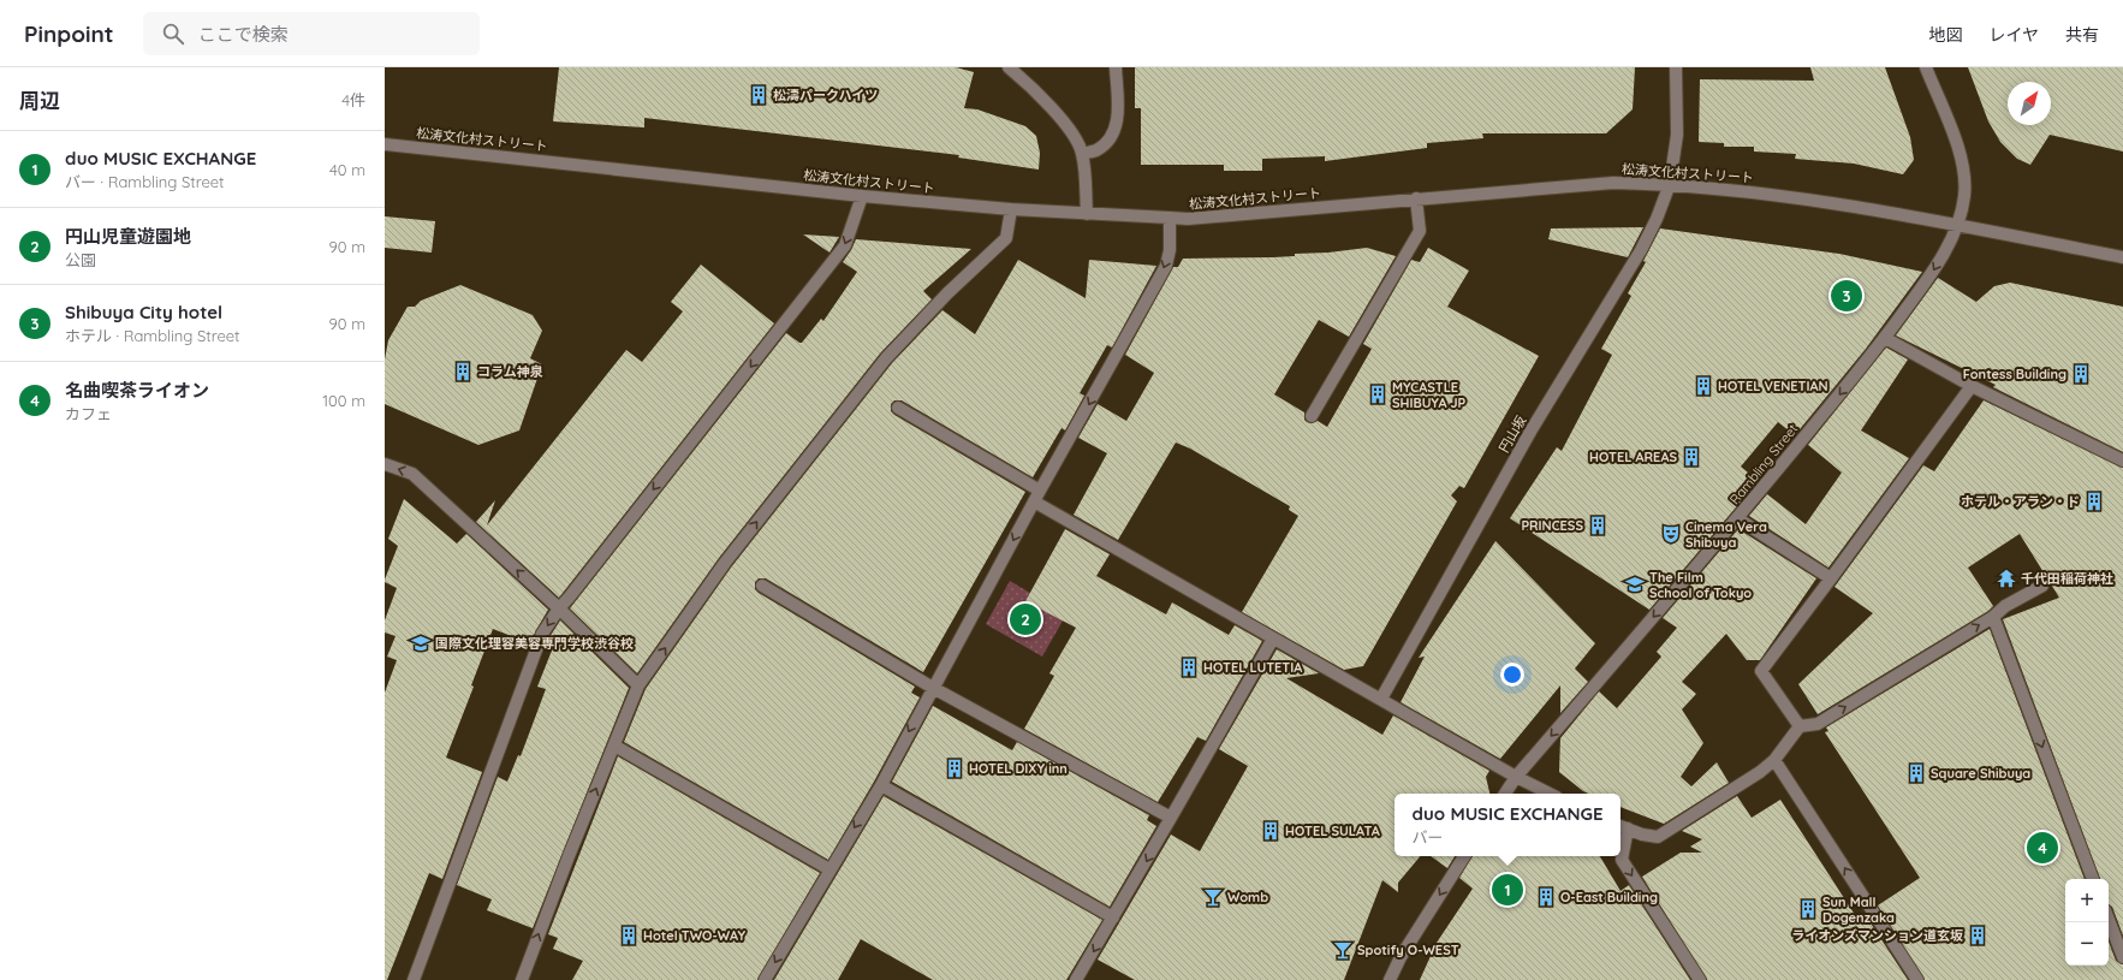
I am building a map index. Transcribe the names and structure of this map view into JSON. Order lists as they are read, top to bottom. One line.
{"streets":{"street":["松涛文化村ストリート","円山坂","Rambling Street"]},"crossings":[["松涛文化村ストリート","円山坂"],["松涛文化村ストリート","Rambling Street"]],"one_way":["Rambling Street"],"places":{"building":["松濤パークハイツ","コラム神泉","Fontess Building","HOTEL VENETIAN","MYCASTLE SHIBUYA JP","HOTEL AREAS","ホテル・アラン・ド","PRINCESS","HOTEL LUTETIA","HOTEL DIXY inn","Square Shibuya","HOTEL SULATA","O-East Building","Sun Mall Dogenzaka","Hotel TWO-WAY","ライオンズマンション道玄坂"],"theatre":["Cinema Vera Shibuya"],"temple":["千代田稲荷神社"],"school or university":["The Film School of Tokyo","国際文化理容美容専門学校渋谷校"],"bar":["Womb","Spotify O-WEST"]},"north":"top right","page":{"header":"Pinpoint","search":"ここで検索","nav":["地図","レイヤ","共有"],"heading":["周辺","4件"],"list":[{"mark":"1","name":"duo MUSIC EXCHANGE","note":"バー · Rambling Street","value":"40 m"},{"mark":"2","name":"円山児童遊園地","note":"公園","value":"90 m"},{"mark":"3","name":"Shibuya City hotel","note":"ホテル · Rambling Street","value":"90 m"},{"mark":"4","name":"名曲喫茶ライオン","note":"カフェ","value":"100 m"}],"pins":["3","2","4","1"],"popup":["duo MUSIC EXCHANGE","バー"],"map_buttons":["+","−"]}}
